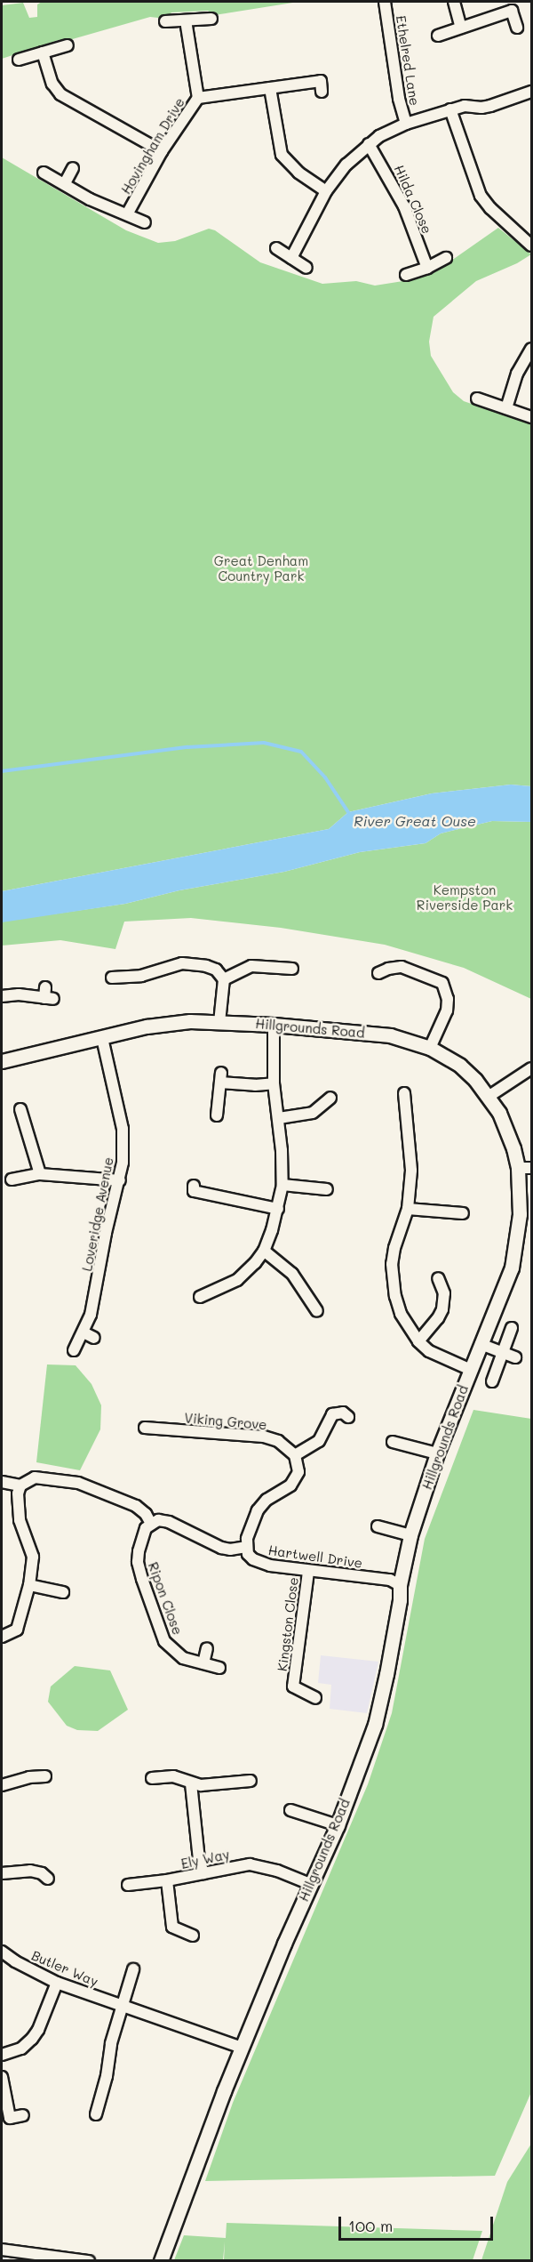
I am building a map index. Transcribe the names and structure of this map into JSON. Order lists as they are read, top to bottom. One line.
{"streets":{"street":["Ethelred Lane","Hovingham Drive","Hilda Close","Hillgrounds Road","Loveridge Avenue","Viking Grove","Hartwell Drive","Ripon Close","Kingston Close","Ely Way","Butler Way"]},"crossings":[["Hillgrounds Road","Loveridge Avenue"],["Hillgrounds Road","Hartwell Drive"],["Hillgrounds Road","Ely Way"],["Hillgrounds Road","Butler Way"],["Hartwell Drive","Kingston Close"]],"water":["River Great Ouse"],"parks":["Great Denham Country Park","Kempston Riverside Park"],"scale_bar":"100 m"}
